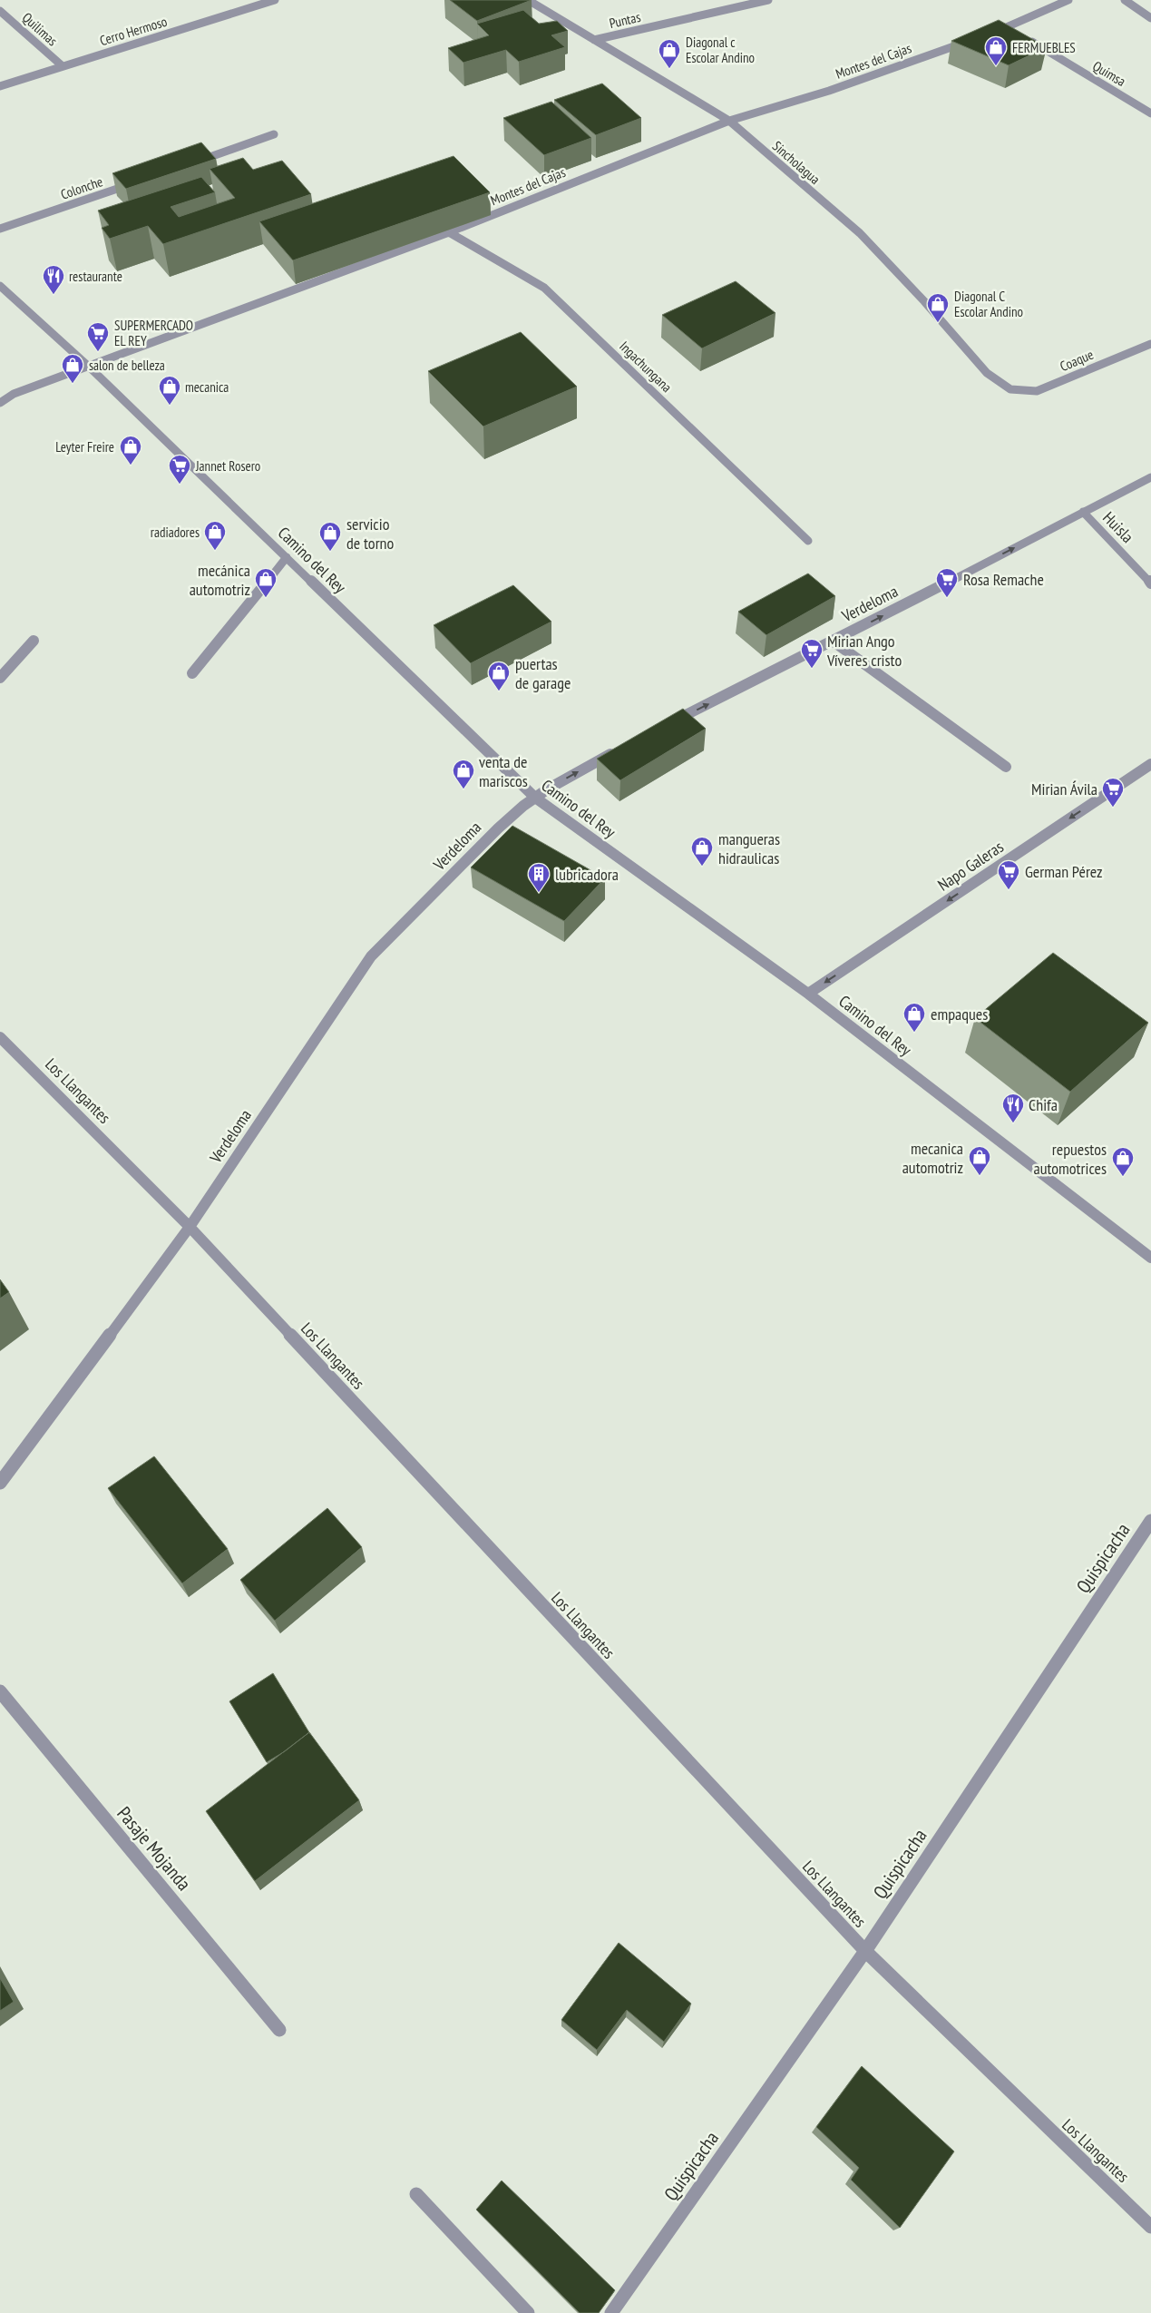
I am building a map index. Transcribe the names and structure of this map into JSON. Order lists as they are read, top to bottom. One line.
{"streets":{"street":["Puntas","Quilimas","Cerro Hermoso","Montes del Cajas","Quimsa","Sincholagua","Colonche","Coaque","Ingachungana","Huisla","Camino del Rey","Verdeloma","Napo Galeras","Los Llangantes","Quispicacha","Pasaje Mojanda"]},"crossings":[["Puntas","Sincholagua"],["Quilimas","Cerro Hermoso"],["Montes del Cajas","Sincholagua"],["Montes del Cajas","Ingachungana"],["Montes del Cajas","Camino del Rey"],["Sincholagua","Coaque"],["Huisla","Verdeloma"],["Camino del Rey","Verdeloma"],["Camino del Rey","Napo Galeras"],["Verdeloma","Los Llangantes"],["Los Llangantes","Quispicacha"]],"one_way":["Verdeloma","Napo Galeras"],"places":{"shop":["FERMUEBLES","Diagonal c Escolar Andino","Diagonal C Escolar Andino","salon de belleza","mecanica","Leyter Freire","radiadores","servicio de torno","mecánica automotriz","puertas de garage","venta de mariscos","mangueras hidraulicas","empaques","mecanica automotriz","repuestos automotrices"],"restaurant":["restaurante","Chifa"],"supermarket":["SUPERMERCADO EL REY","Jannet Rosero","Rosa Remache","Mirian Ango Víveres cristo","Mirian Ávila","German Pérez"],"building":["lubricadora"]}}
